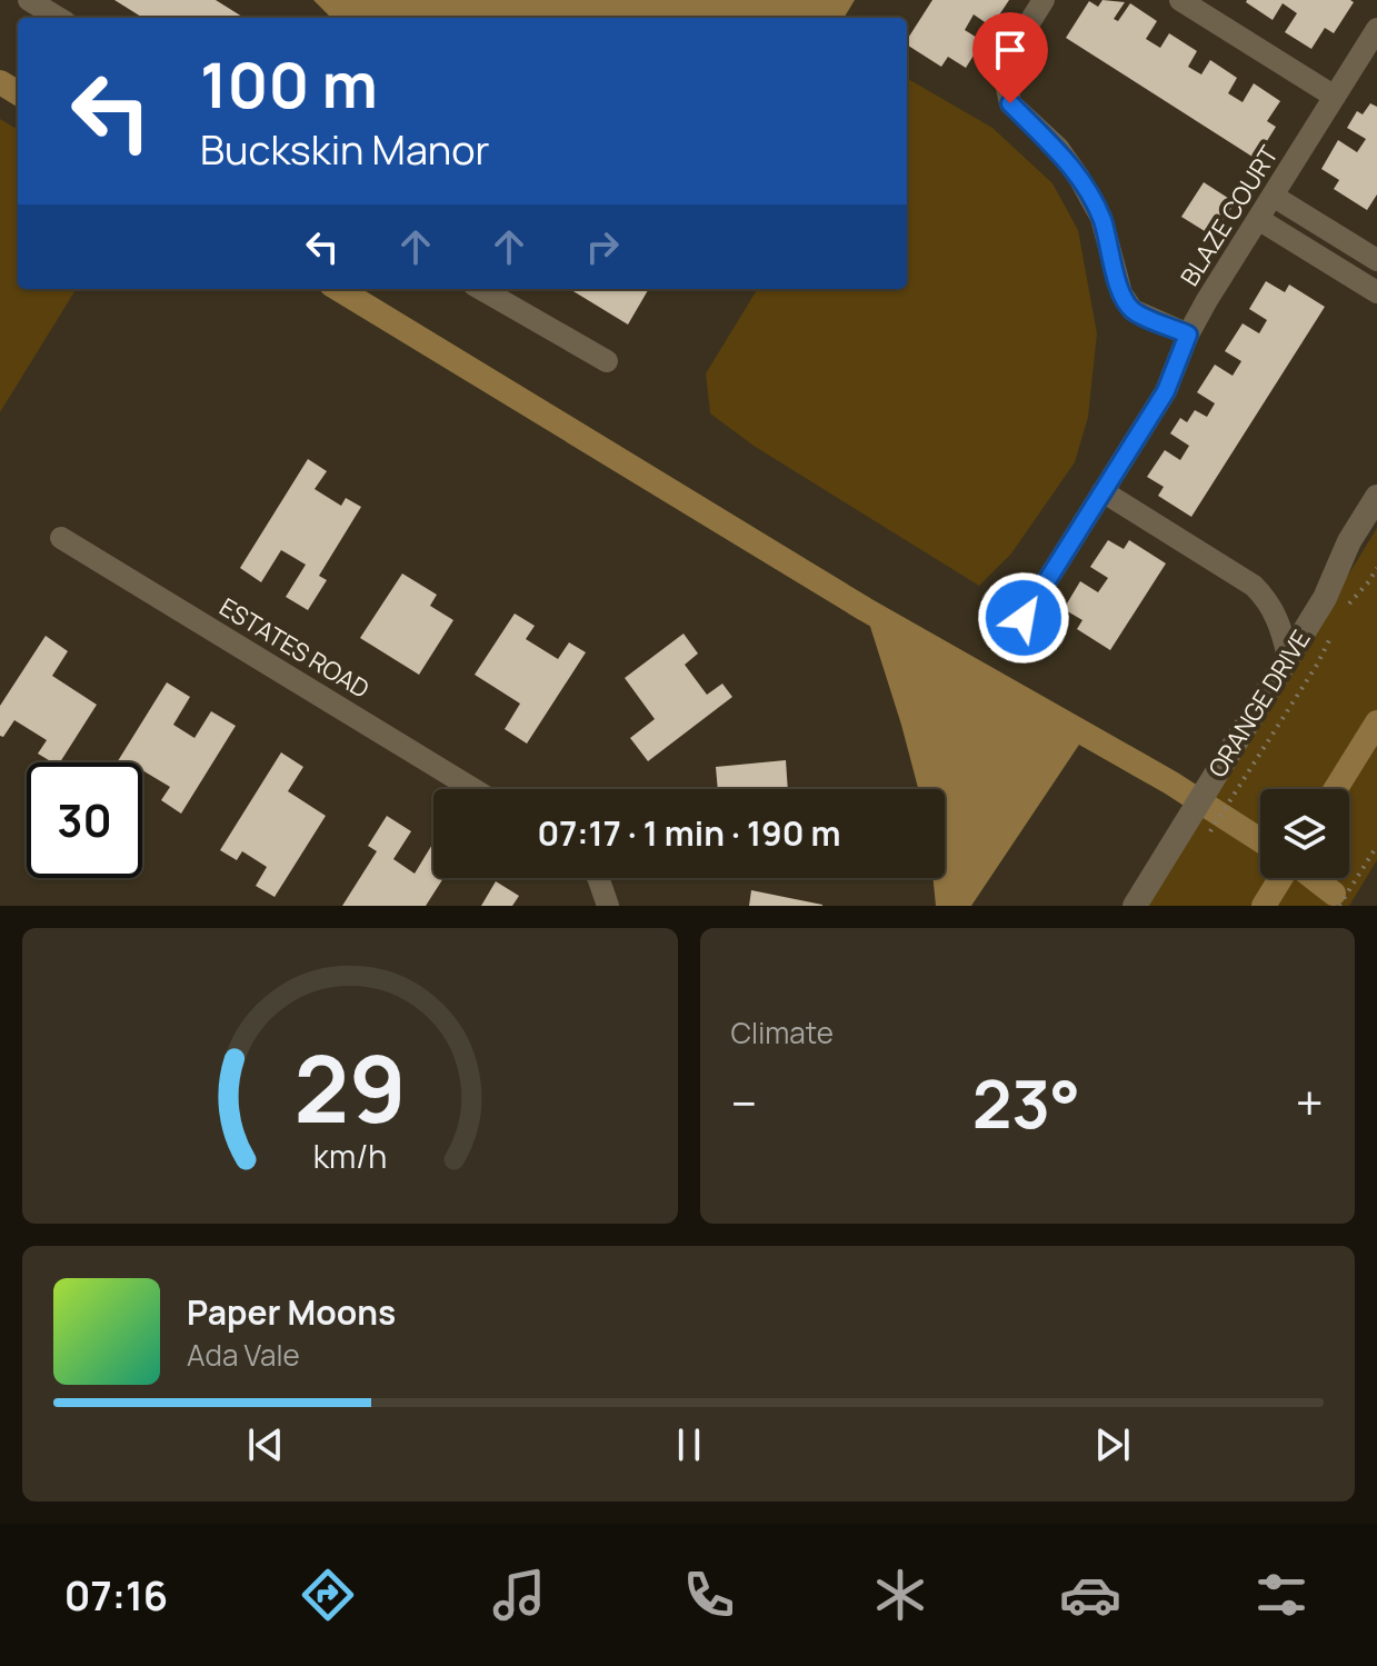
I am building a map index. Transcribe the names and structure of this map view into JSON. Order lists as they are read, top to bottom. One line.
{"streets":{"street":["BLAZE COURT","ESTATES ROAD","ORANGE DRIVE"]},"page":{"turn":["100 m","Buckskin Manor"],"limit":"30","trip":"07:17 · 1 min · 190 m","tile":"Climate","heat":["−","23°","+"],"song":["Paper Moons","Ada Vale"],"tabs":"07:16","gauge":["29","km/h"]}}
